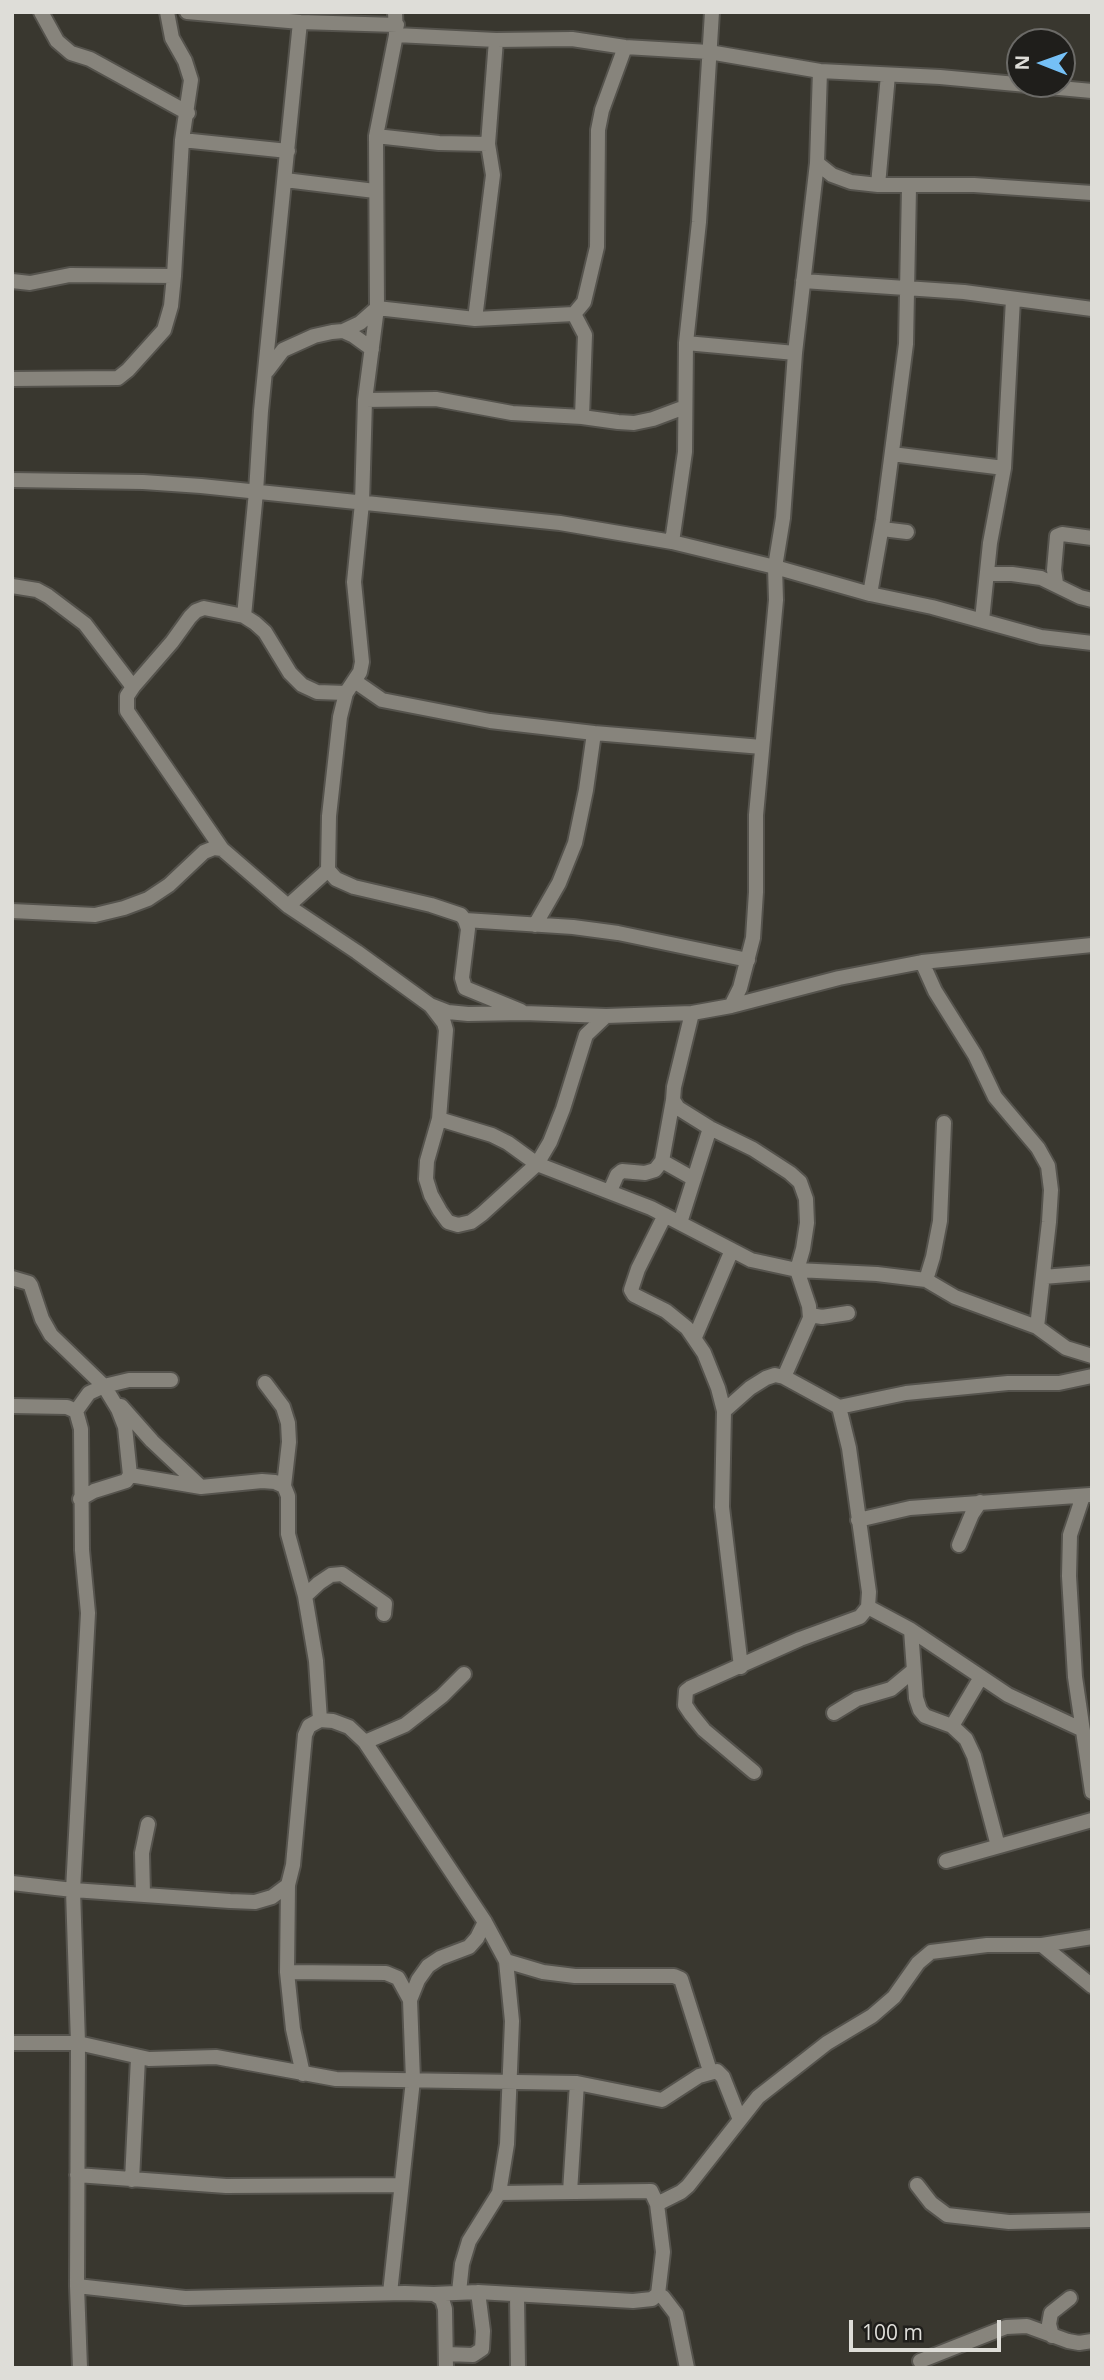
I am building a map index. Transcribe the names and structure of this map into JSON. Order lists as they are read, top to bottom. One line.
{"scale_bar":"100 m","north":"left"}
